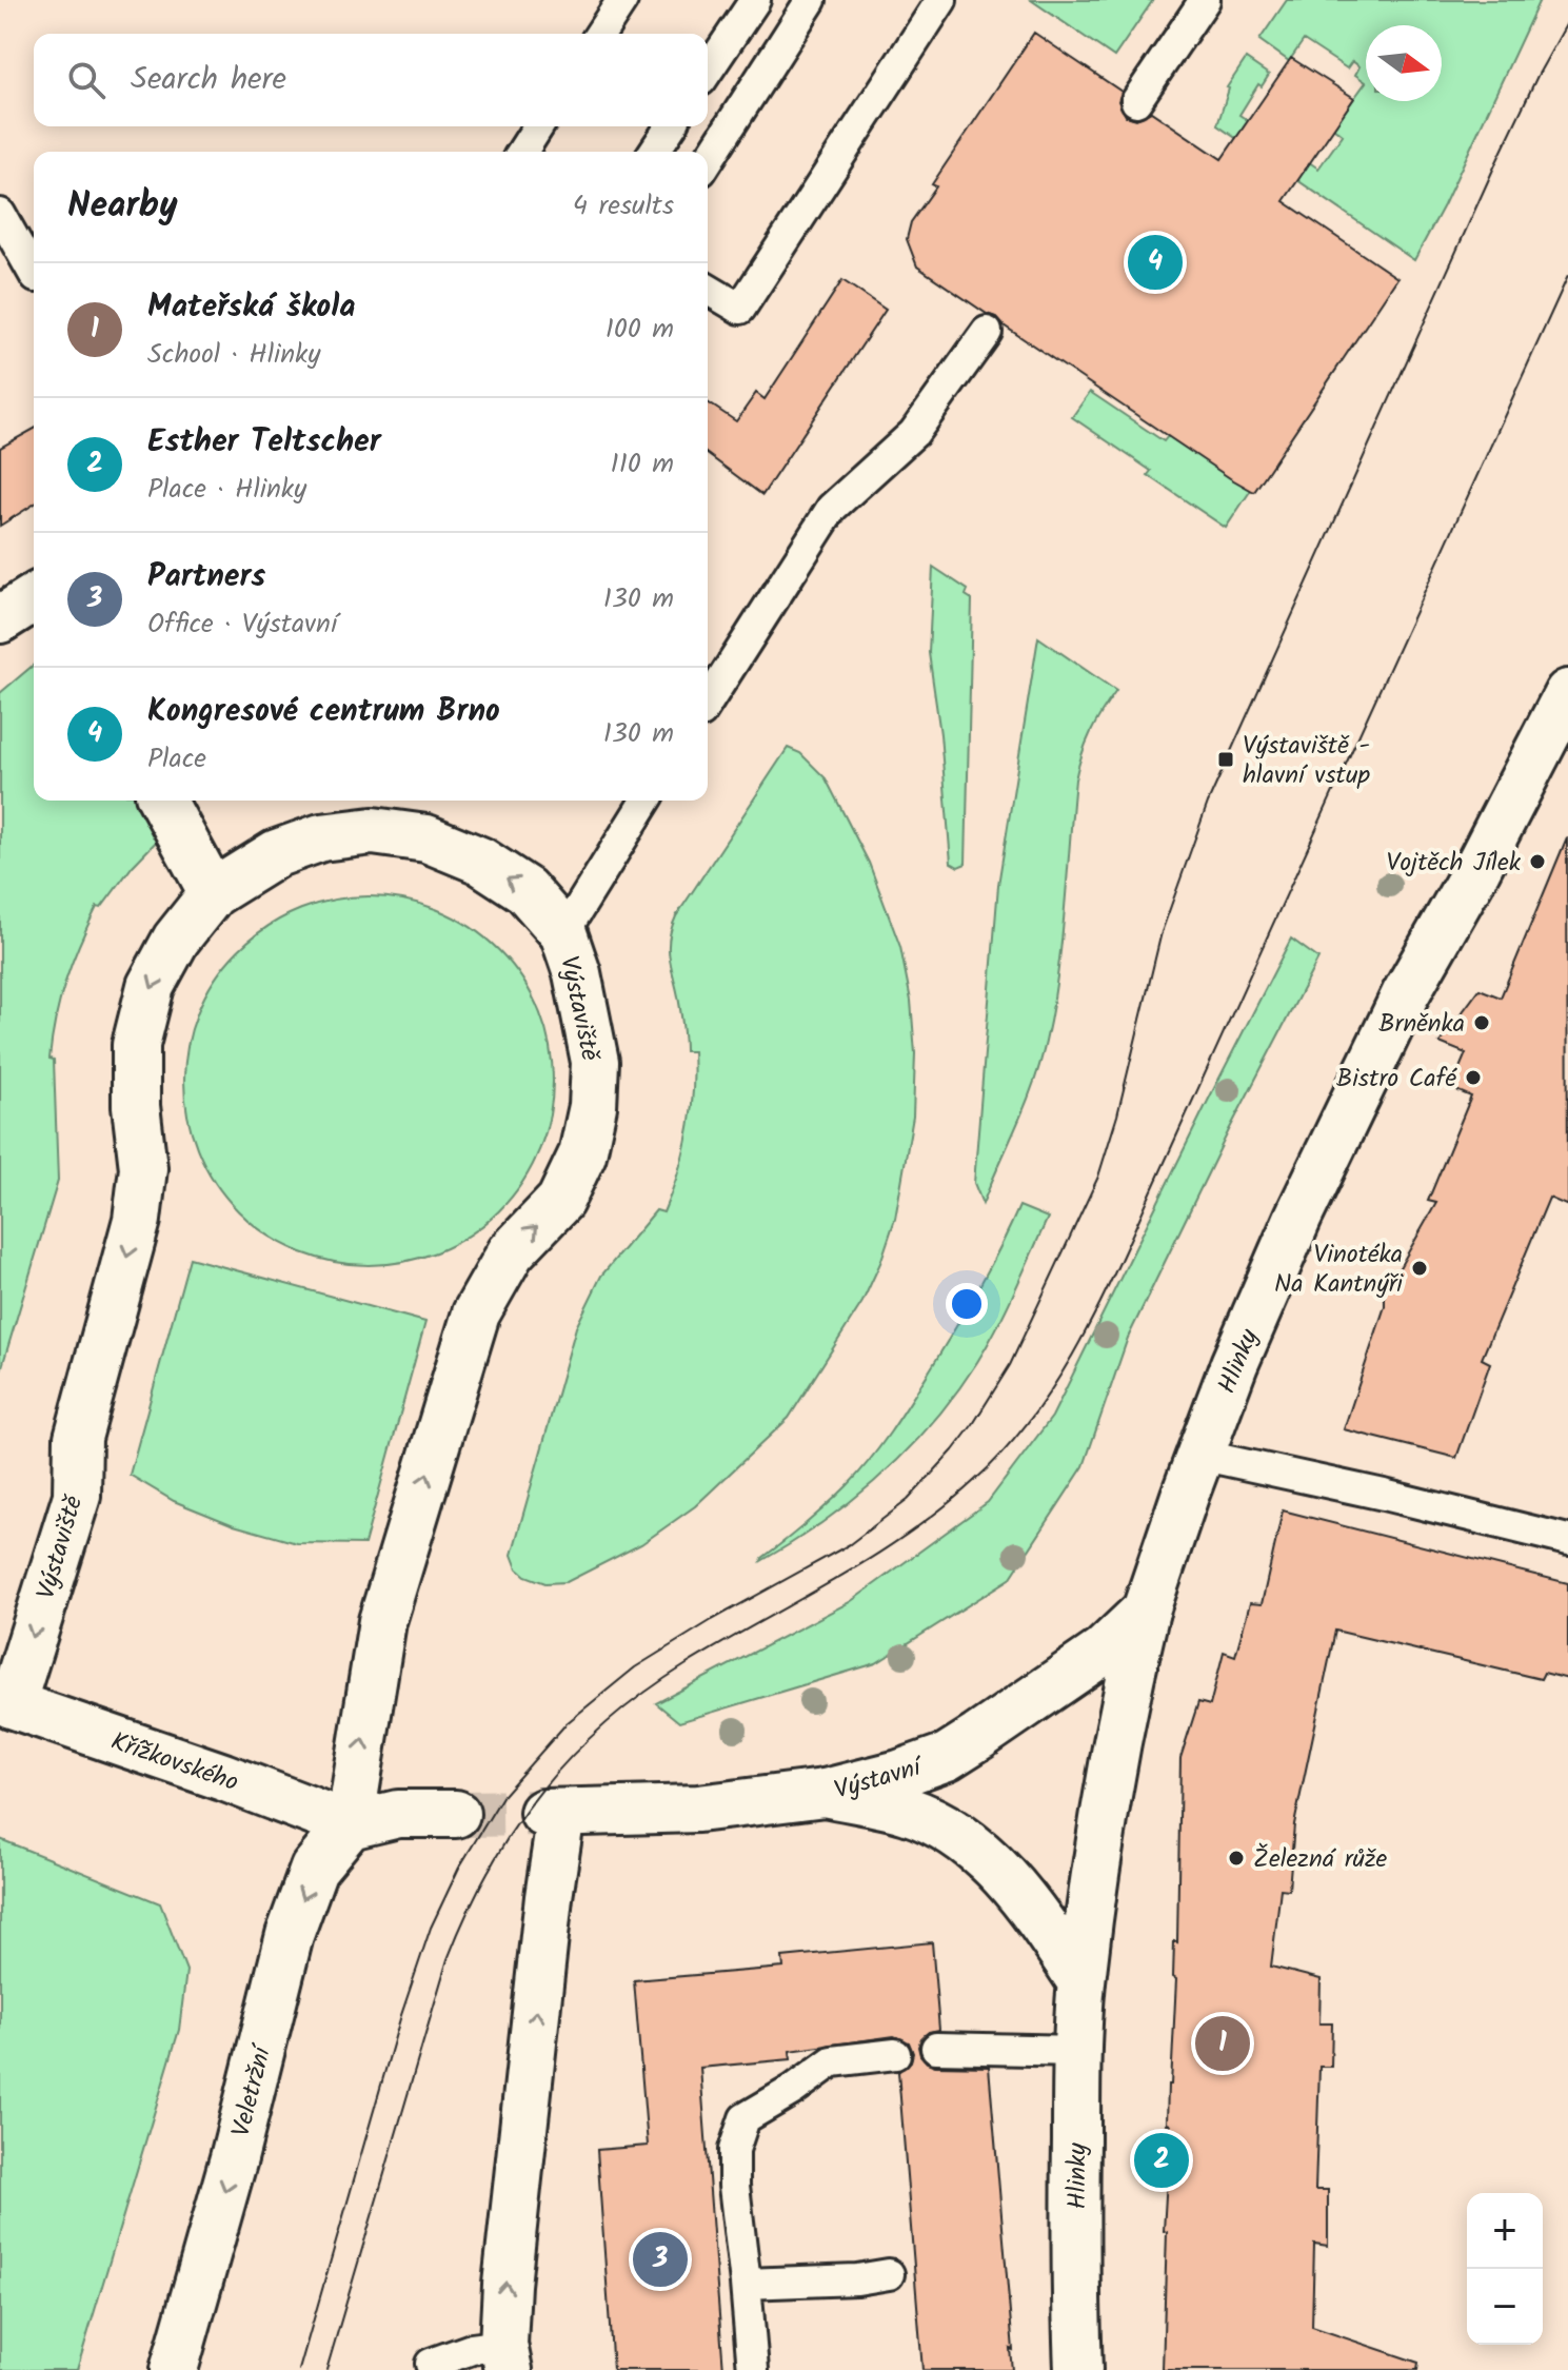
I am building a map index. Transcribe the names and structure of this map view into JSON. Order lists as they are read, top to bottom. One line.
{"streets":{"street":["Výstaviště","Hlinky","Křížkovského","Výstavní","Veletržní"]},"crossings":[["Výstaviště","Křížkovského"],["Výstaviště","Veletržní"],["Hlinky","Výstavní"],["Křížkovského","Veletržní"]],"one_way":["Veletržní"],"places":{"transit":["Výstaviště - hlavní vstup"],"other":["Vojtěch Jílek","Brněnka","Bistro Café","Vinotéka Na Kantnýři","Železná růže"]},"north":"right","page":{"search":"Search here","heading":["Nearby","4 results"],"pins":["4","1","2","3"],"list":[{"mark":"1","name":"Mateřská škola","note":"School · Hlinky","value":"100 m"},{"mark":"2","name":"Esther Teltscher","note":"Place · Hlinky","value":"110 m"},{"mark":"3","name":"Partners","note":"Office · Výstavní","value":"130 m"},{"mark":"4","name":"Kongresové centrum Brno","note":"Place","value":"130 m"}],"map_buttons":["+","−"]}}
